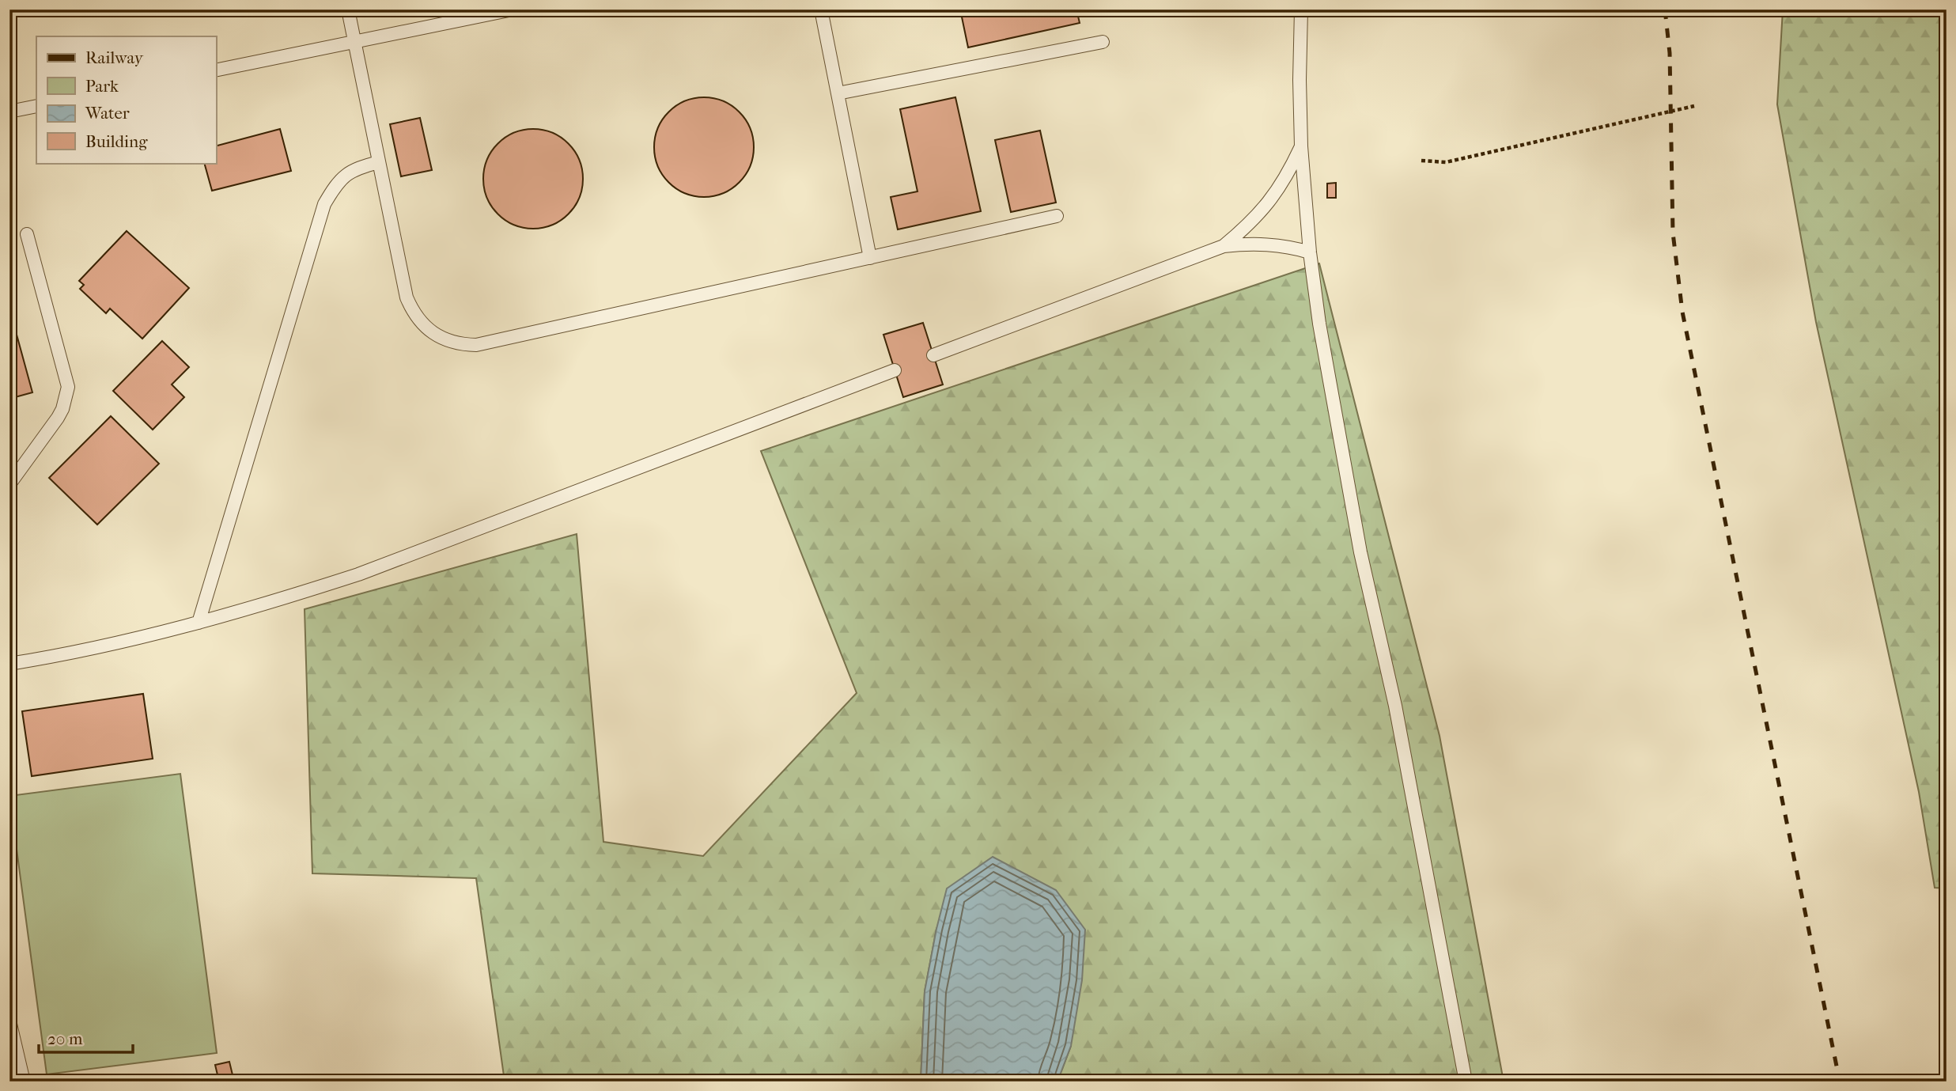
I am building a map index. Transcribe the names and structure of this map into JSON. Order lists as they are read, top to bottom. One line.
{"legend":["Railway","Park","Water","Building"],"scale_bar":"20 m"}
